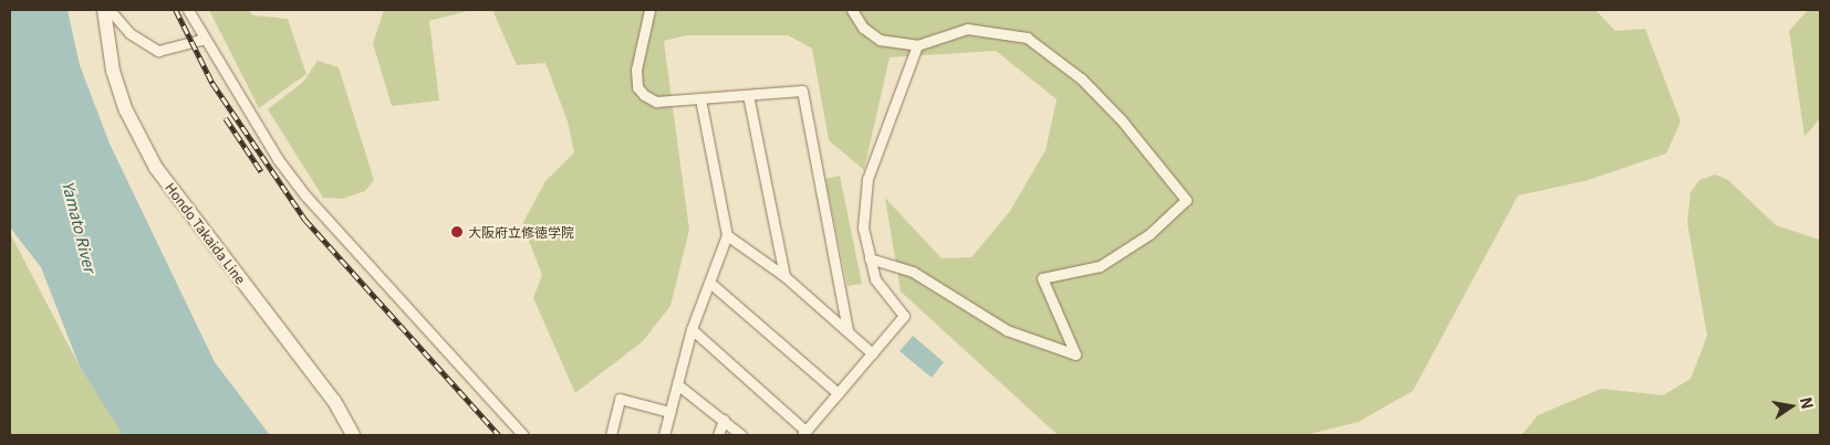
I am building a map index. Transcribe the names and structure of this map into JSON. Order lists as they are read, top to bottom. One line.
{"streets":{"main road":["Hondo Takaida Line"]},"water":["Yamato River"],"places":["大阪府立修徳学院"],"north":"right"}
